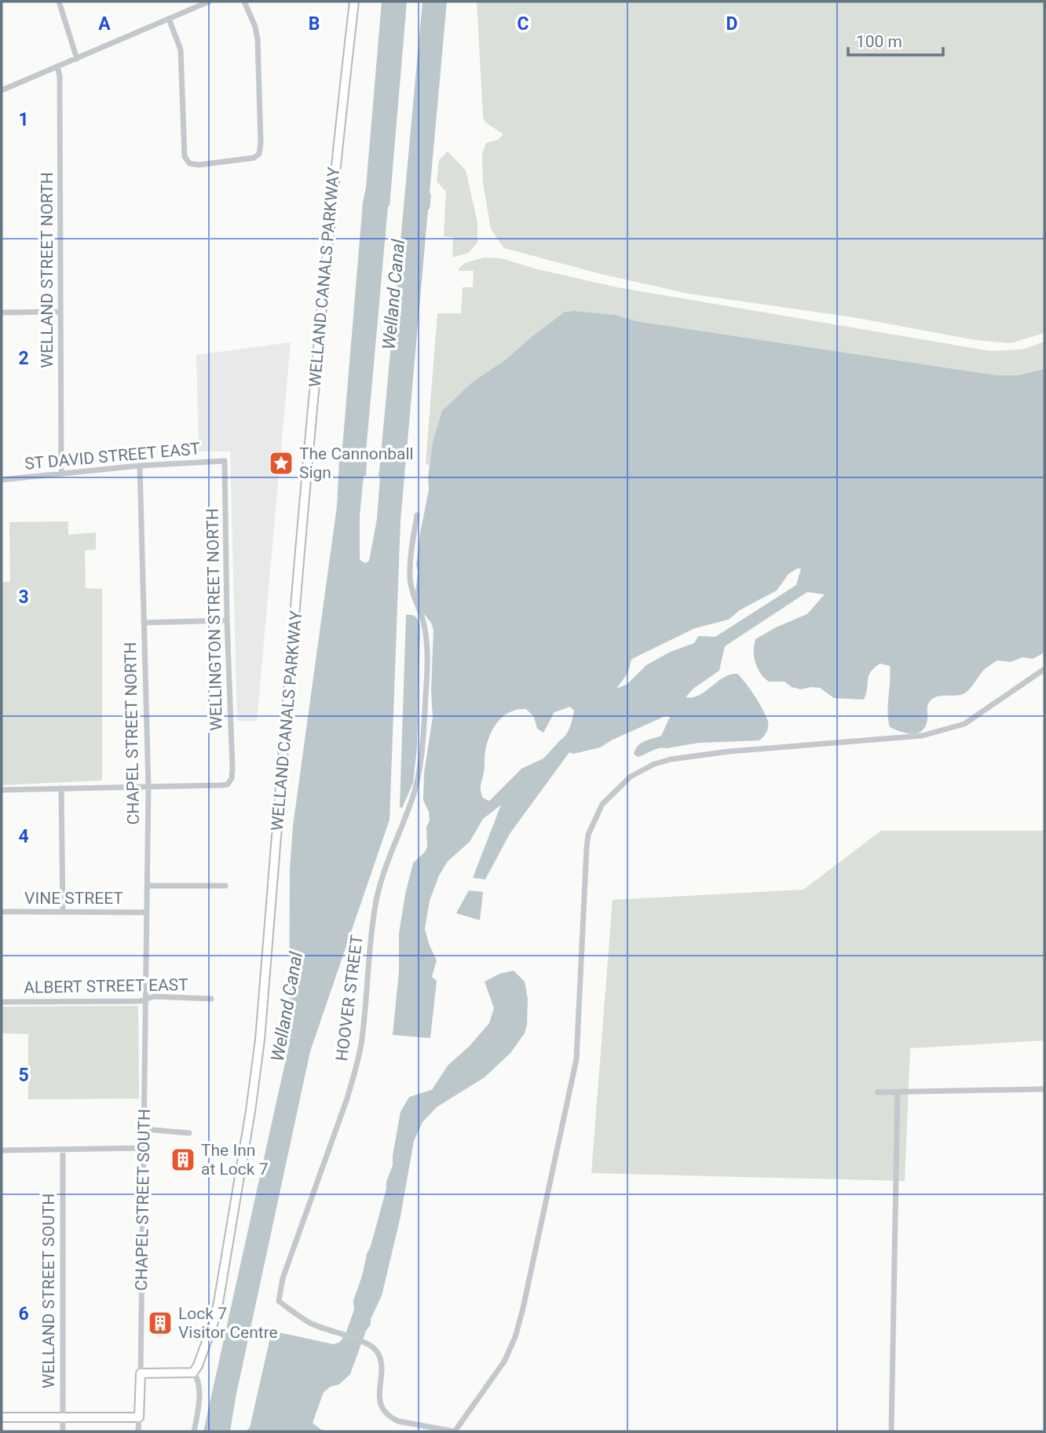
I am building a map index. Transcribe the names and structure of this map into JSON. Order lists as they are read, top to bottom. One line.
{"streets":{"street":["WELLAND STREET NORTH","WELLAND CANALS PARKWAY","ST DAVID STREET EAST","WELLINGTON STREET NORTH","CHAPEL STREET NORTH","VINE STREET","ALBERT STREET EAST","HOOVER STREET","CHAPEL STREET SOUTH","WELLAND STREET SOUTH"]},"crossings":[["WELLAND STREET NORTH","ST DAVID STREET EAST"],["ST DAVID STREET EAST","WELLINGTON STREET NORTH"],["ST DAVID STREET EAST","CHAPEL STREET NORTH"],["WELLINGTON STREET NORTH","CHAPEL STREET NORTH"],["CHAPEL STREET NORTH","VINE STREET"],["CHAPEL STREET NORTH","ALBERT STREET EAST"],["CHAPEL STREET NORTH","CHAPEL STREET SOUTH"],["ALBERT STREET EAST","CHAPEL STREET SOUTH"]],"water":["Welland Canal"],"places":{"place":["The Cannonball Sign"],"building":["The Inn at Lock 7","Lock 7 Visitor Centre"]},"scale_bar":"100 m","grid":{"columns":["A","B","C","D"],"rows":["1","2","3","4","5","6"]}}
